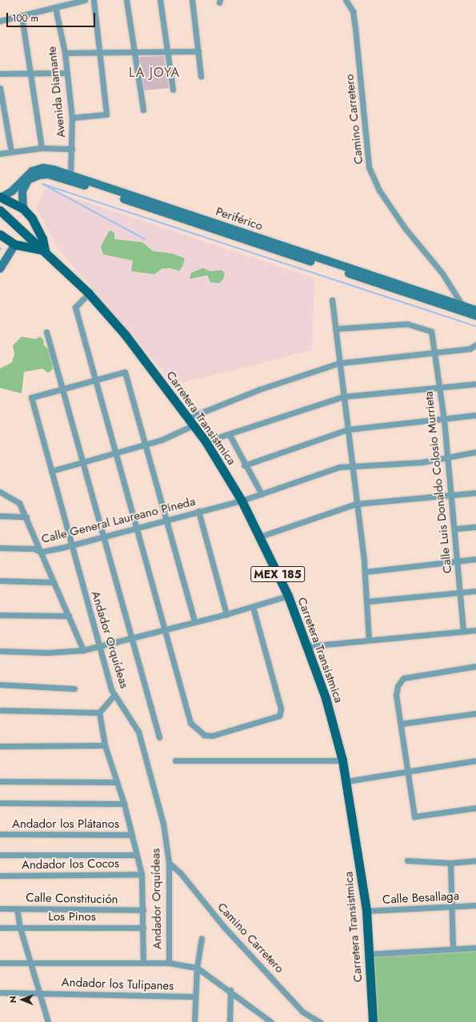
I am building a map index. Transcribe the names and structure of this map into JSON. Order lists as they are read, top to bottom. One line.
{"streets":{"main road":["Periférico","Carretera Transistmica","MEX 185"],"street":["Avenida Diamante","Camino Carretero","Calle Luis Donaldo Colosio Murrieta","Calle General Laureano Pineda","Andador Orquídeas","Andador los Plátanos","Andador los Cocos","Calle Besallaga","Calle Constitución","Los Pinos","Andador los Tulipanes"]},"crossings":[["Avenida Diamante","Periférico"],["Camino Carretero","Periférico"],["Camino Carretero","Andador Orquídeas"],["Carretera Transistmica","Calle General Laureano Pineda"],["Carretera Transistmica","Calle Besallaga"],["Calle Luis Donaldo Colosio Murrieta","Calle General Laureano Pineda"],["Calle General Laureano Pineda","Andador Orquídeas"]],"districts":["LA JOYA"],"scale_bar":"100 m","north":"left"}
